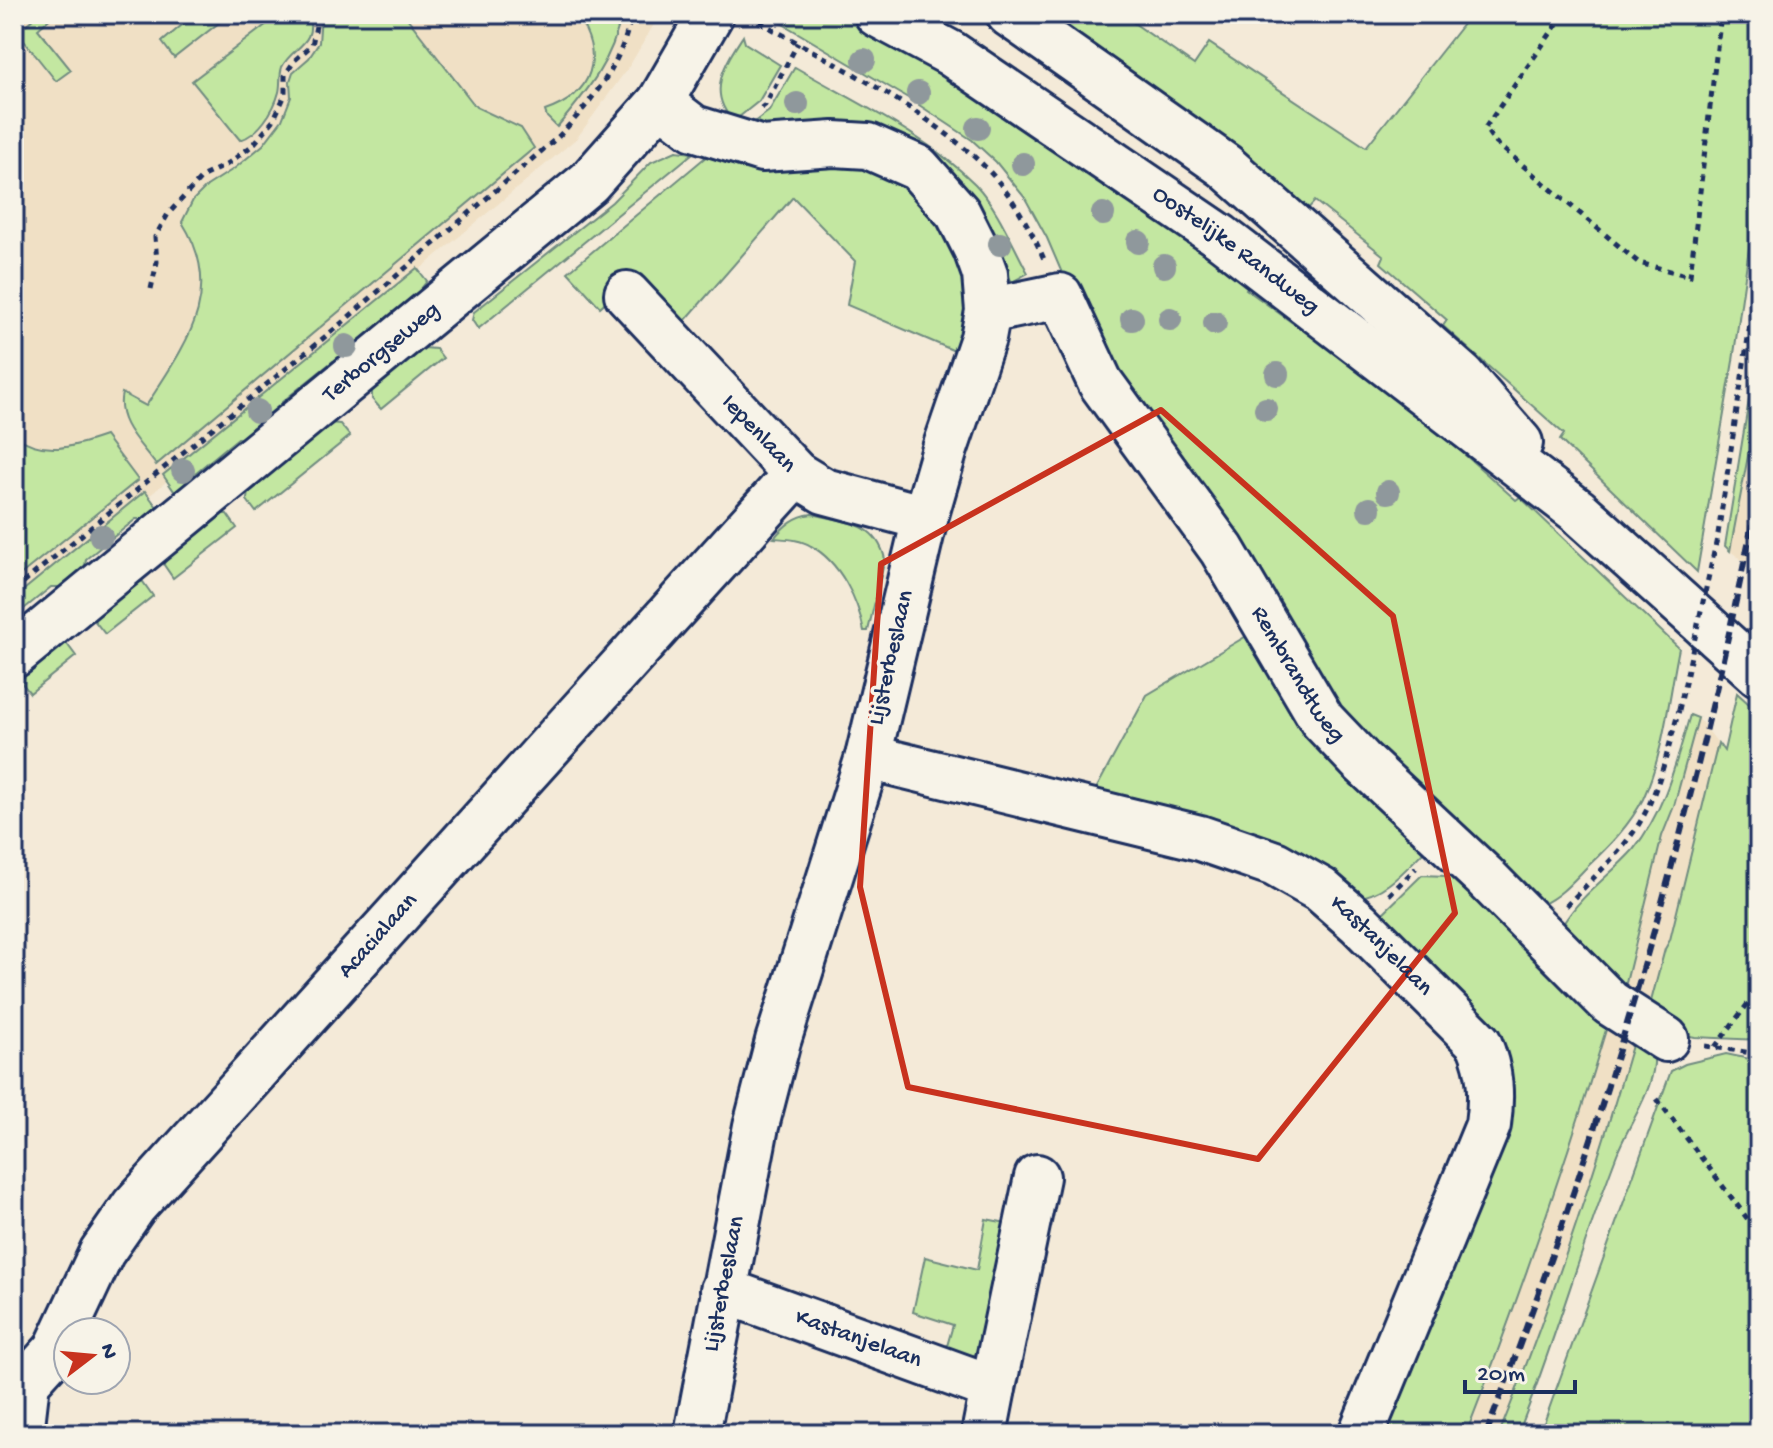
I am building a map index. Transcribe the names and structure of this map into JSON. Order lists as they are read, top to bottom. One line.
{"streets":{"street":["Oostelijke Randweg","Terborgseweg","Iepenlaan","Lijsterbeslaan","Rembrandtweg","Acacialaan","Kastanjelaan"]},"crossings":[["Terborgseweg","Lijsterbeslaan"],["Iepenlaan","Lijsterbeslaan"],["Iepenlaan","Acacialaan"],["Lijsterbeslaan","Rembrandtweg"],["Lijsterbeslaan","Kastanjelaan"]],"scale_bar":"20 m","north":"right"}
